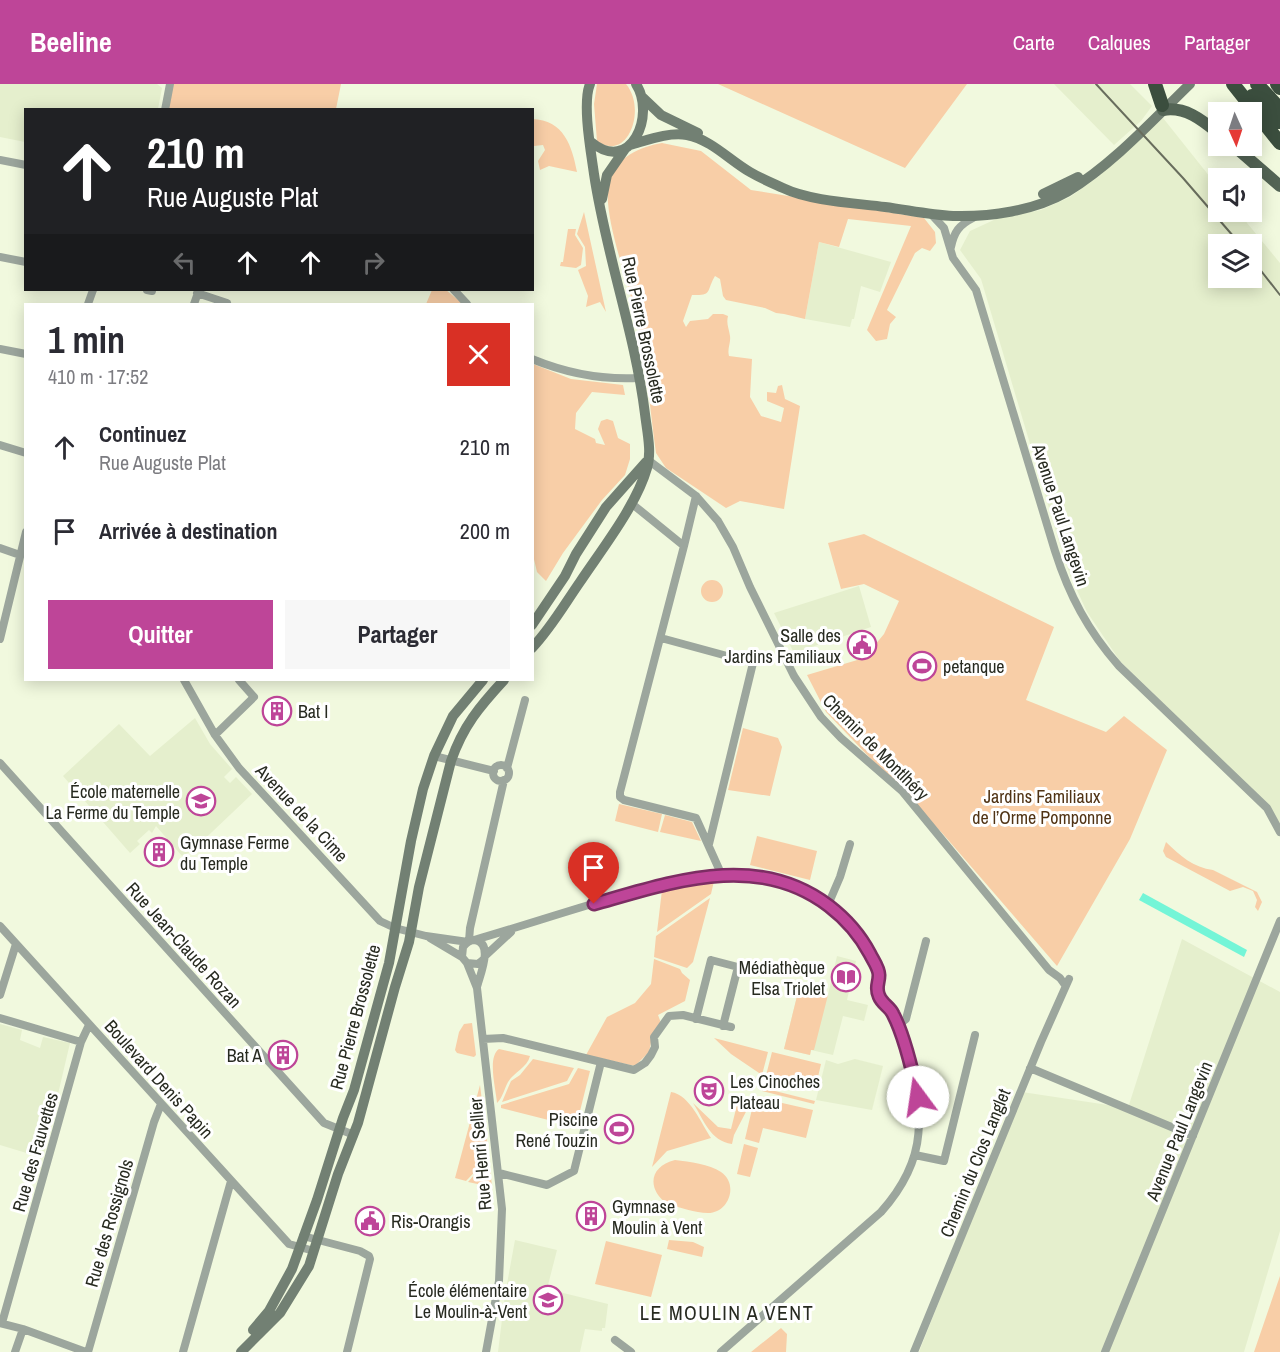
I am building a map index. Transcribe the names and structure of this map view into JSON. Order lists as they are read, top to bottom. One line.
{"streets":{"main road":["Rue Pierre Brossolette"],"street":["Avenue Paul Langevin","Chemin de Montlhéry","Avenue de la Cime","Rue Jean-Claude Rozan","Boulevard Denis Papin","Rue des Fauvettes","Rue Henri Sellier","Chemin du Clos Langlet","Rue des Rossignols"]},"crossings":[["Rue Pierre Brossolette","Chemin de Montlhéry"],["Rue Pierre Brossolette","Avenue de la Cime"],["Rue Pierre Brossolette","Rue Jean-Claude Rozan"],["Rue Pierre Brossolette","Boulevard Denis Papin"],["Chemin de Montlhéry","Chemin du Clos Langlet"],["Boulevard Denis Papin","Rue des Fauvettes"],["Boulevard Denis Papin","Rue des Rossignols"]],"districts":["LE MOULIN A VENT"],"parks":["Jardins Familiaux de l’Orme Pomponne"],"places":{"public building":["Salle des Jardins Familiaux","Ris-Orangis"],"sports":["petanque","Piscine René Touzin"],"building":["Bat I","Gymnase Ferme du Temple","Bat A","Gymnase Moulin à Vent"],"school or university":["École maternelle La Ferme du Temple","École élémentaire Le Moulin-à-Vent"],"library":["Médiathèque Elsa Triolet"],"theatre":["Les Cinoches Plateau"]},"north":"bottom","page":{"header":"Beeline","nav":["Carte","Calques","Partager"],"turn":["210 m","Rue Auguste Plat"],"heading":["1 min","410 m · 17:52"],"list":[{"name":"Continuez","note":"Rue Auguste Plat","value":"210 m"},{"name":"Arrivée à destination","value":"200 m"}],"buttons":["Quitter","Partager"]}}
